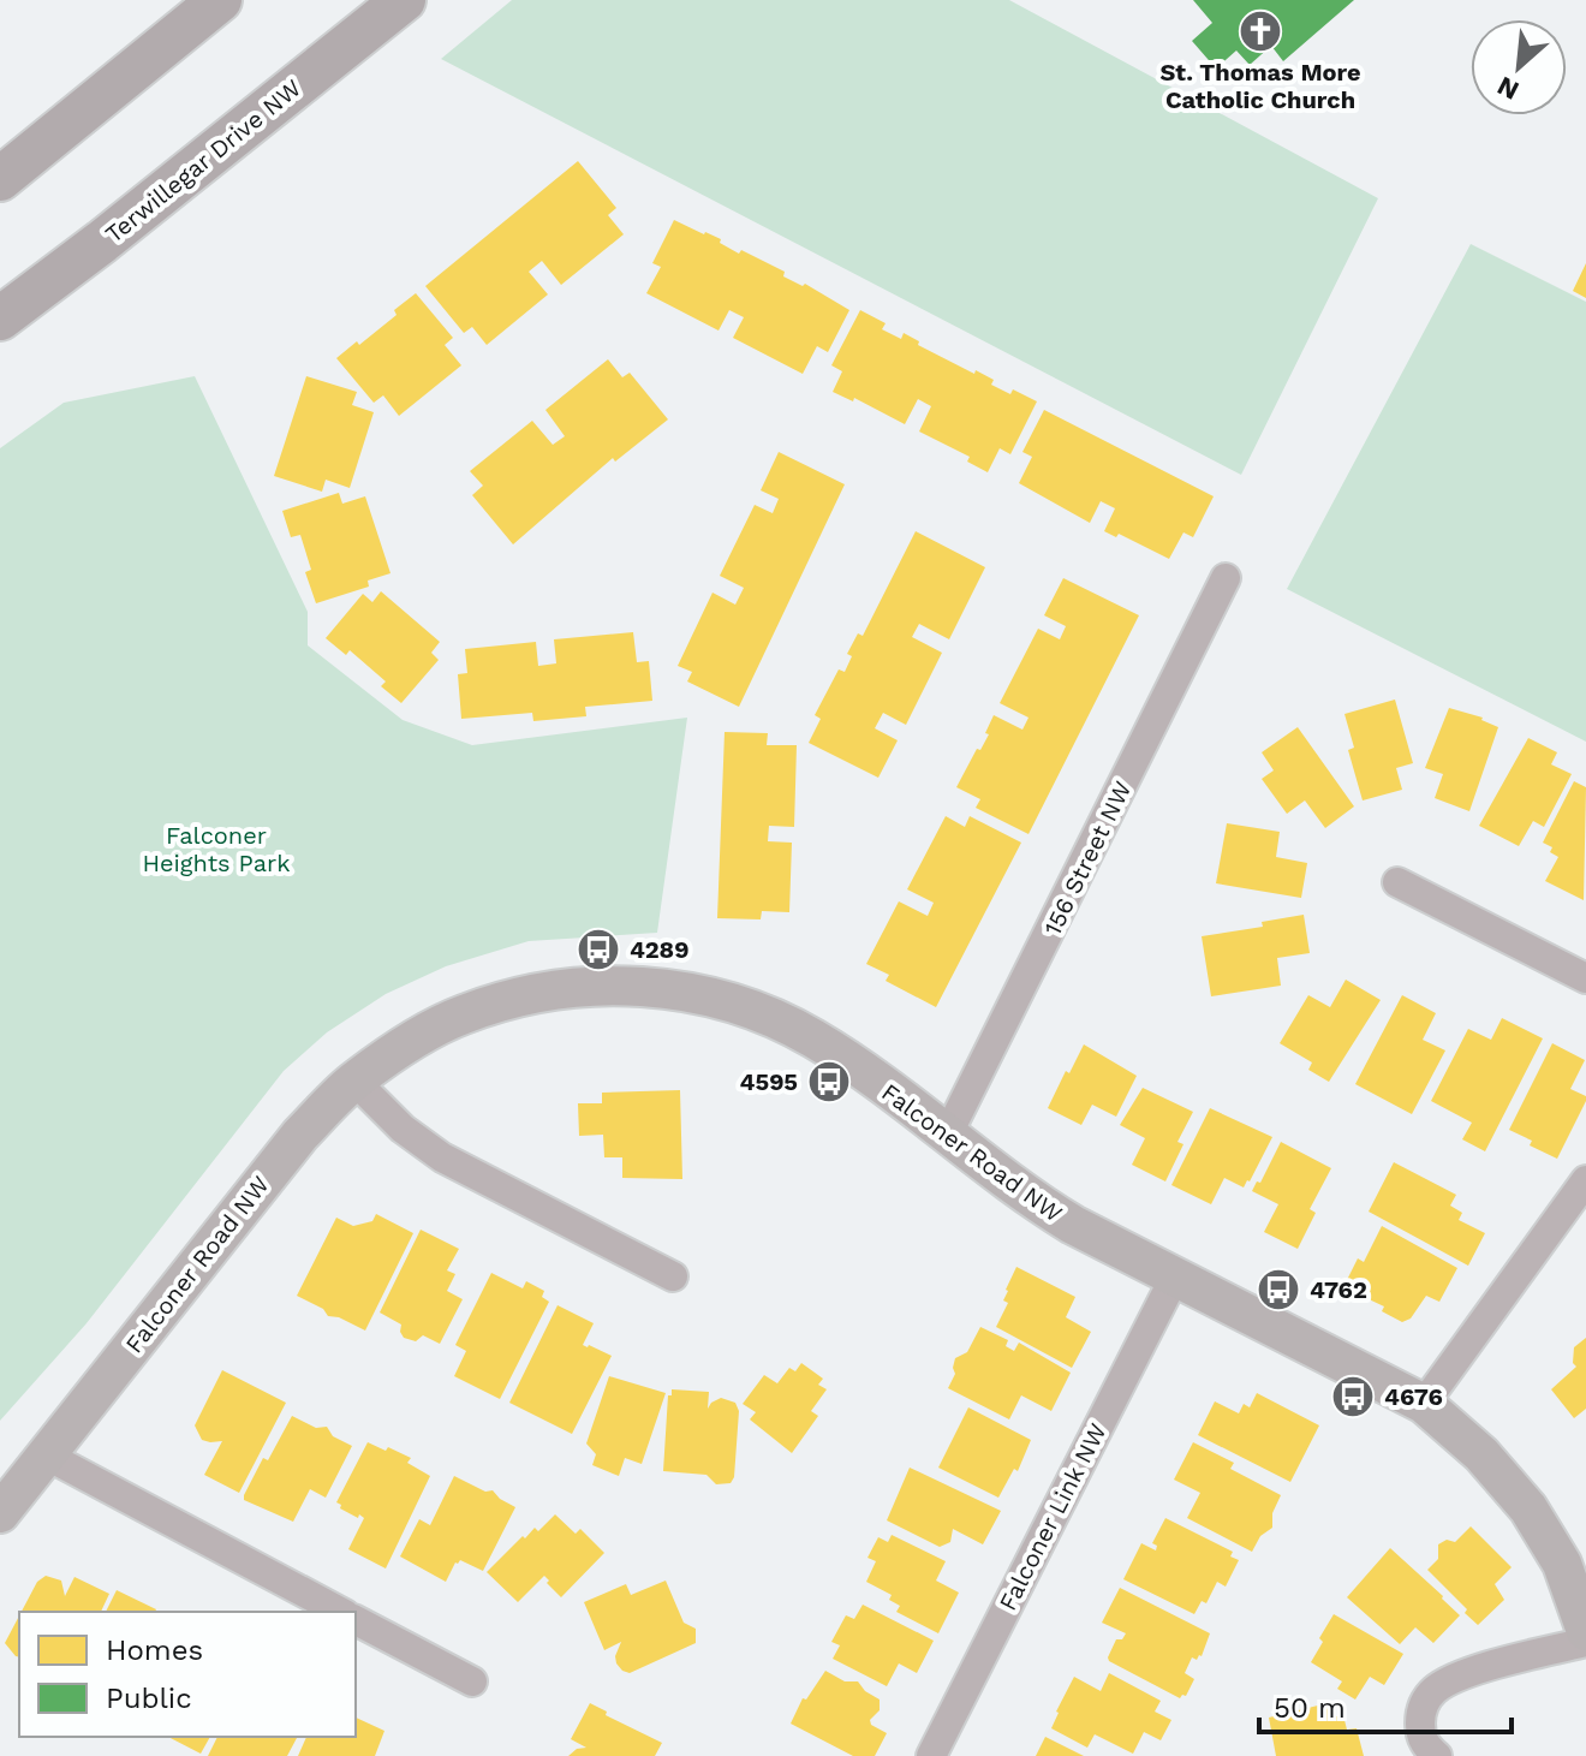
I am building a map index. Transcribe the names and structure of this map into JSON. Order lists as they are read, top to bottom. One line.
{"streets":{"main road":["Terwillegar Drive NW"],"street":["156 Street NW","Falconer Road NW","Falconer Link NW"]},"crossings":[["156 Street NW","Falconer Road NW"],["Falconer Road NW","Falconer Link NW"]],"parks":["Falconer Heights Park"],"places":{"church":["St. Thomas More Catholic Church"],"bus stop":["4289","4595","4762","4676"]},"legend":["Homes","Public"],"scale_bar":"50 m","north":"bottom left"}
